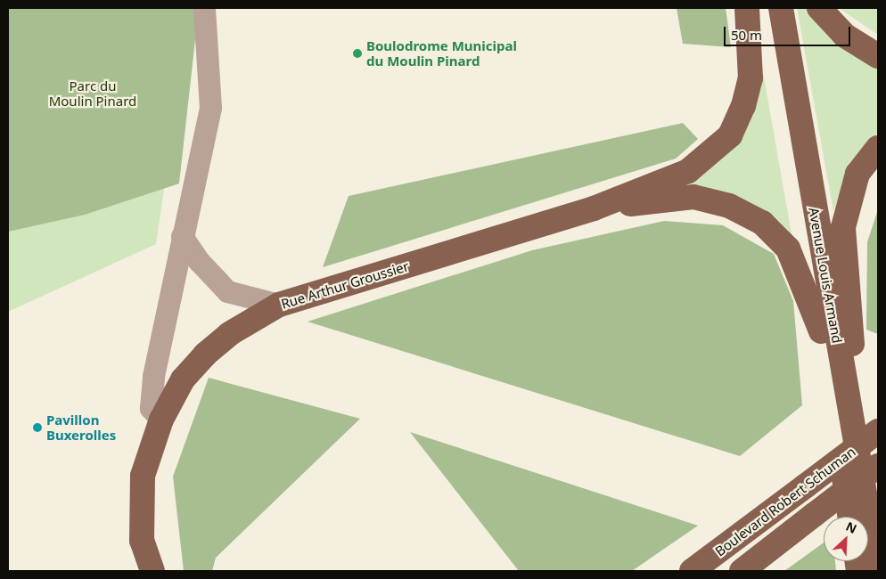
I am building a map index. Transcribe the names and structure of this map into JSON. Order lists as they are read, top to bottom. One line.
{"streets":{"main road":["Avenue Louis Armand","Rue Arthur Groussier","Boulevard Robert Schuman"]},"parks":["Parc du Moulin Pinard"],"places":["Boulodrome Municipal du Moulin Pinard","Pavillon Buxerolles"],"scale_bar":"50 m","north":"top right"}
